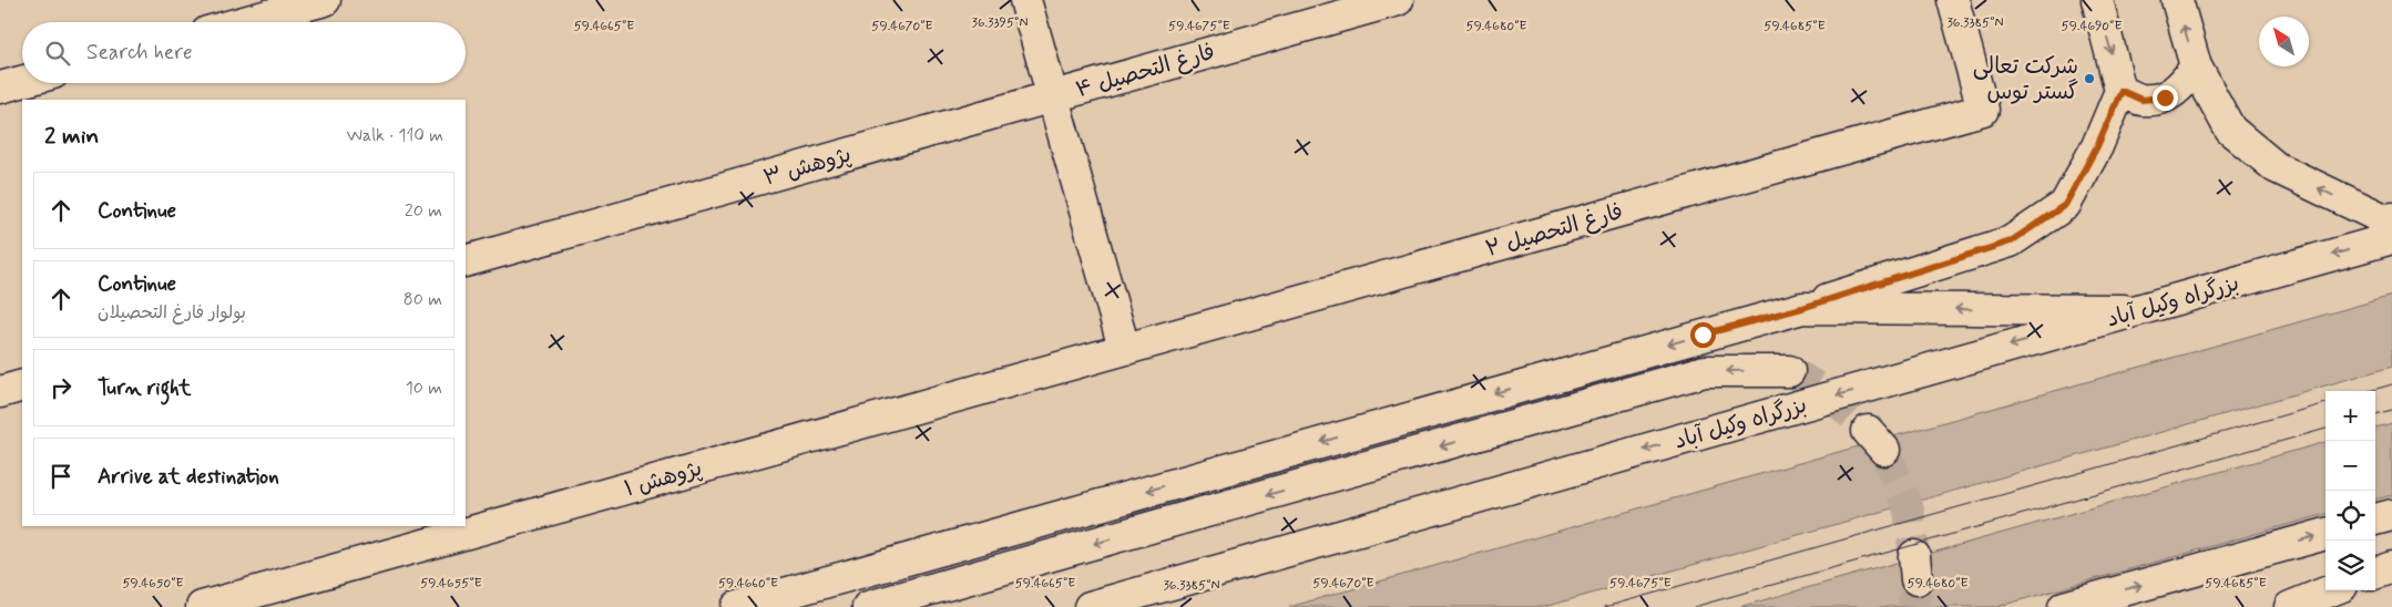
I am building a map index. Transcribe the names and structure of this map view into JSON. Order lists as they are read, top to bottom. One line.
{"streets":{"main road":["فارغ التحصیل ۴","پژوهش ۳","فارغ التحصیل ۲","بزرگراه وکیل آباد","پژوهش ۱"]},"crossings":[["فارغ التحصیل ۴","پژوهش ۳"],["فارغ التحصیل ۲","پژوهش ۱"]],"places":["شرکت تعالی گستر توس"],"north":"top left","page":{"search":"Search here","heading":["2 min","Walk · 110 m"],"list":[["Continue","20 m"],["Continue","بولوار فارغ التحصیلان","80 m"],["Turn right","10 m"],"Arrive at destination"],"map_buttons":["+","−"]},"coordinates":["36.3395°N","36.3385°N","59.4665°E","59.4670°E","59.4675°E","59.4680°E","59.4685°E","59.4690°E","59.4650°E","59.4655°E","59.4660°E"]}
